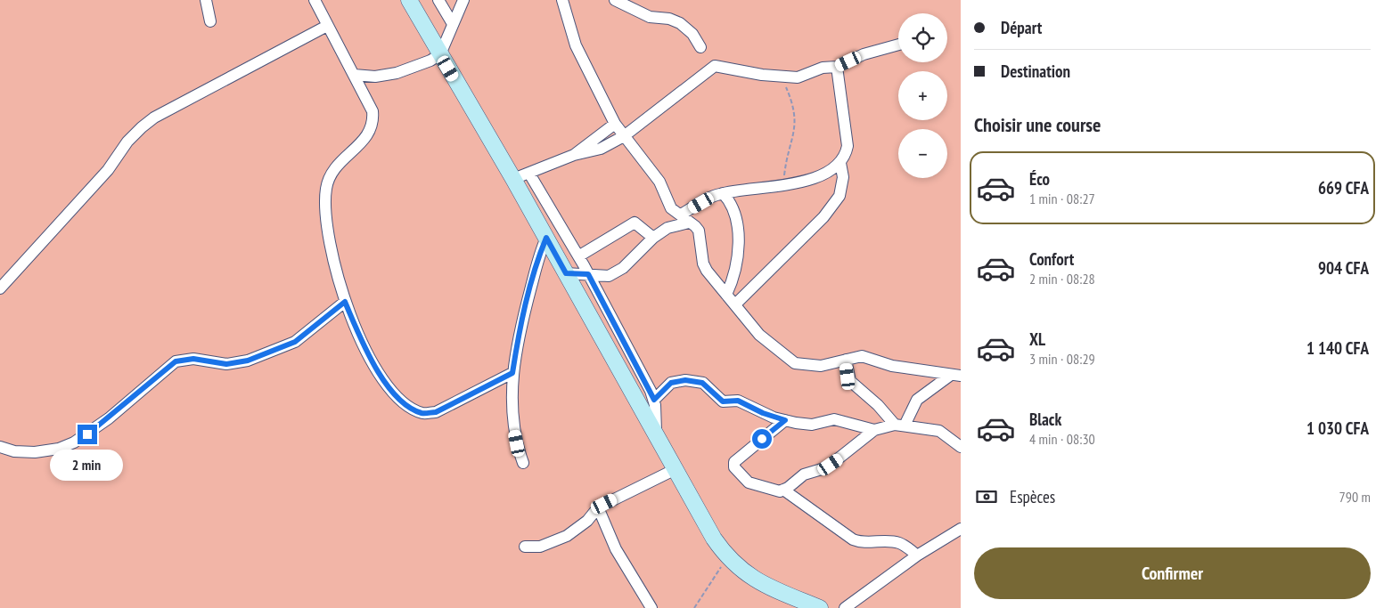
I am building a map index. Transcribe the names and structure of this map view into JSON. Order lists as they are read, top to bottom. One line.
{"page":{"banner":["Départ","Destination"],"map_buttons":["+","−"],"heading":"Choisir une course","list":[{"name":"Éco","note":"1 min · 08:27","value":"669 CFA"},{"name":"Confort","note":"2 min · 08:28","value":"904 CFA"},{"name":"XL","note":"3 min · 08:29","value":"1 140 CFA"},{"name":"Black","note":"4 min · 08:30","value":"1 030 CFA"}],"bubble":"2 min","pay":["Espèces","790 m"],"buttons":"Confirmer"}}
